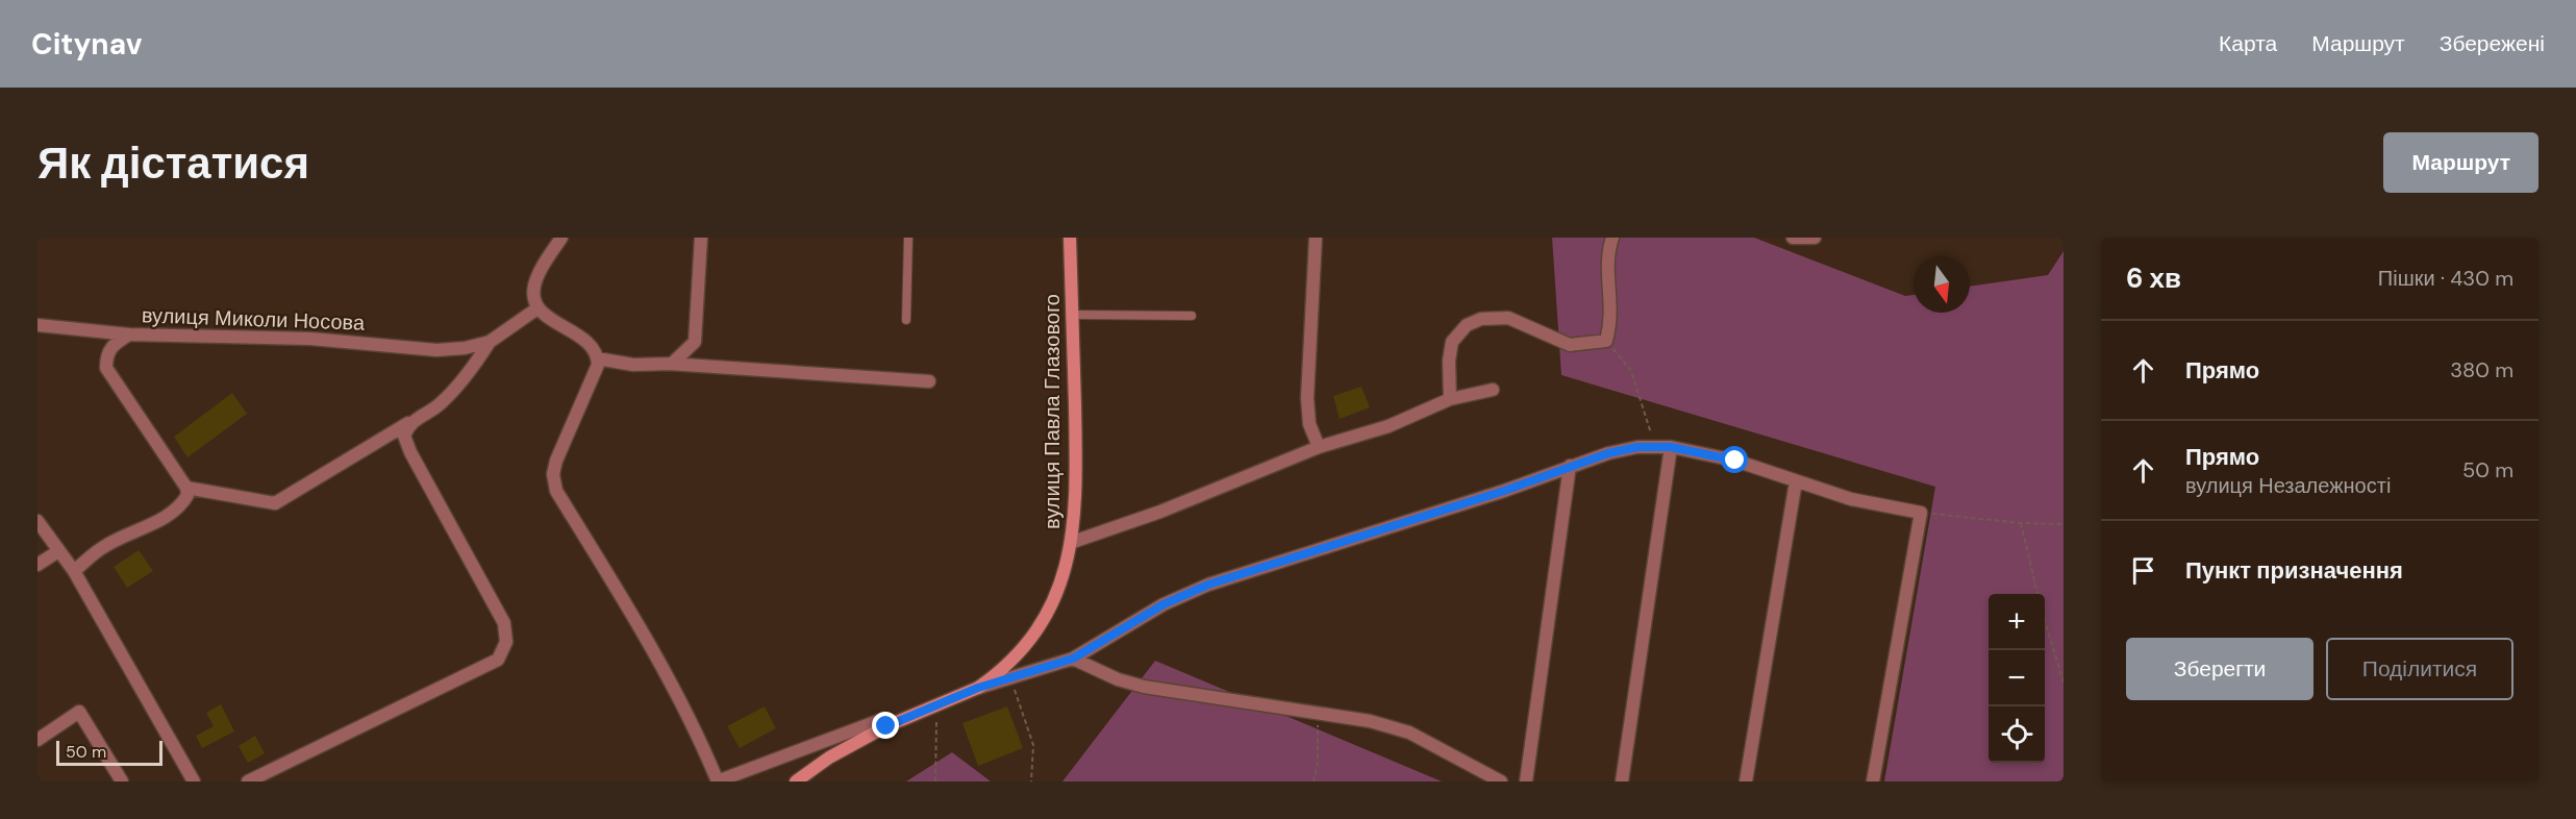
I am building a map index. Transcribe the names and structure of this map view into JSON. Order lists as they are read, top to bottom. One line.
{"streets":{"main road":["вулиця Павла Глазового"],"street":["вулиця Миколи Носова"]},"scale_bar":"50 m","north":"bottom","page":{"header":"Citynav","nav":["Карта","Маршрут","Збережені"],"buttons":["Маршрут",["Зберегти","Поділитися"]],"title":"Як дістатися","heading":["6 хв","Пішки · 430 m"],"list":[["Прямо","380 m"],["Прямо","вулиця Незалежності","50 m"],"Пункт призначення"],"map_buttons":["+","−"],"scale":"50 m"}}
